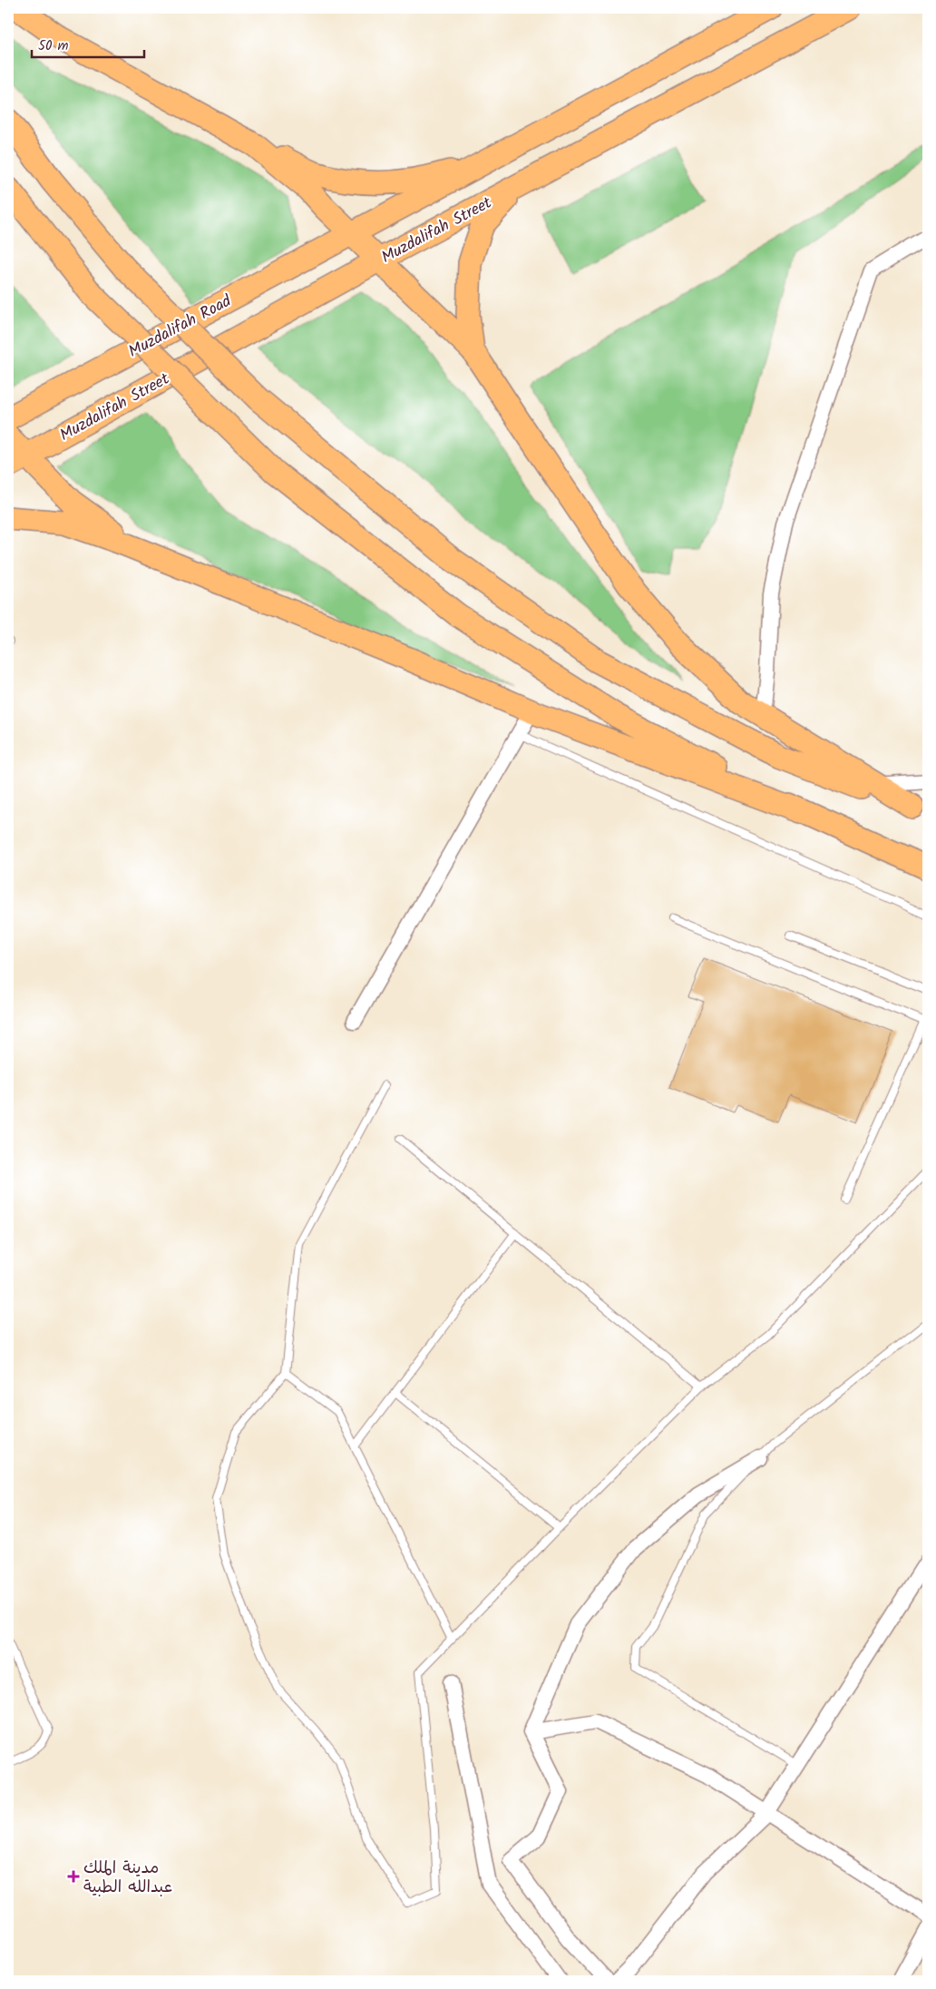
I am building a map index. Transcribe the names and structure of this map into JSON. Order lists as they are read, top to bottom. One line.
{"streets":{"main road":["Muzdalifah Street","Muzdalifah Road"]},"places":{"health":["مدينة الملك عبدالله الطبية"]},"scale_bar":"50 m"}
